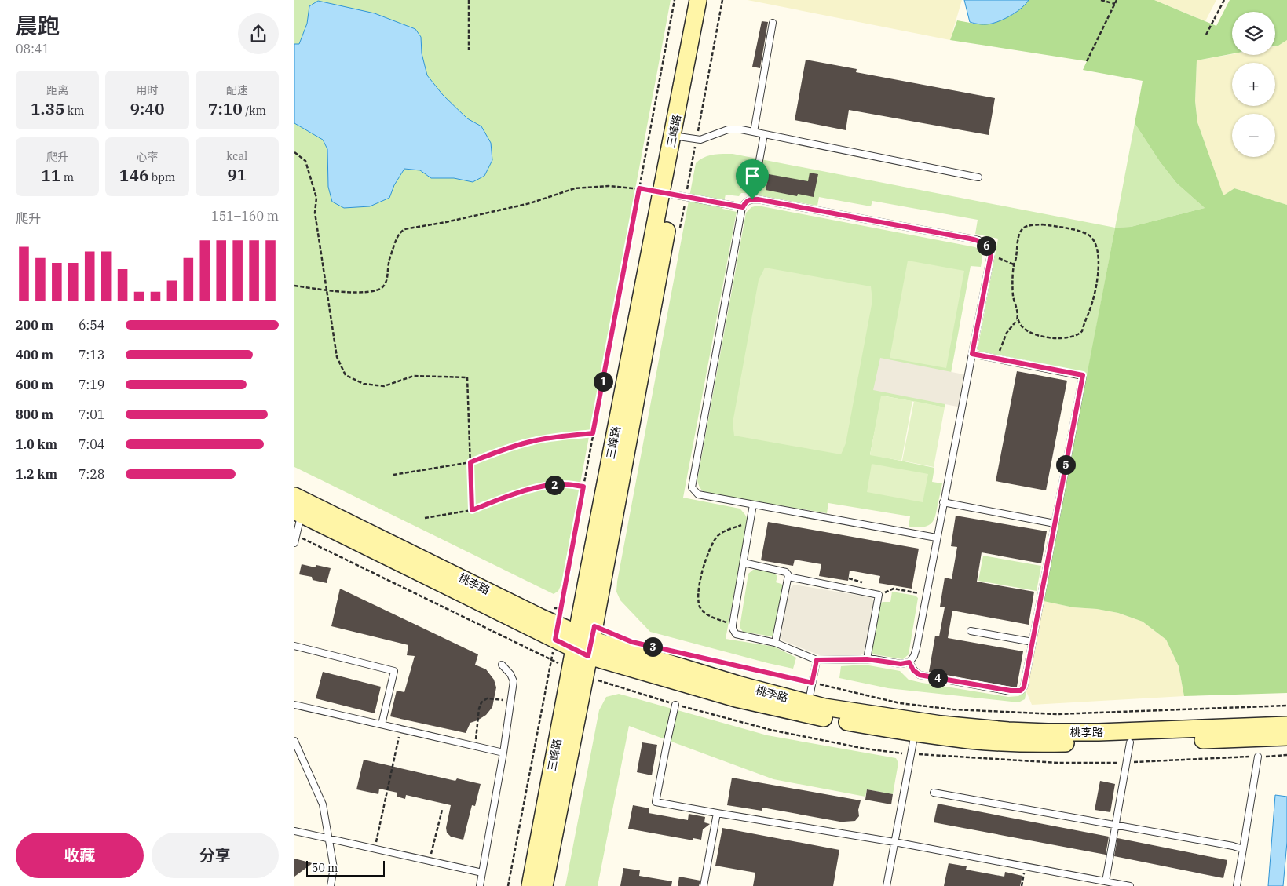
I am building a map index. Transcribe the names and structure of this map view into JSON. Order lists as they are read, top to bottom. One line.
{"streets":{"main road":["三峰路","桃李路"]},"crossings":[["三峰路","桃李路"]],"scale_bar":"50 m","page":{"heading":["晨跑","08:41"],"map_buttons":["+","−"],"stats":[["距离","1.35 km"],["用时","9:40"],["配速","7:10 /km"],["爬升","11 m"],["心率","146 bpm"],["kcal","91"]],"chart":["爬升","151–160 m"],"pins":["6","1","5","2","3","4"],"list":[{"name":"200 m","note":"6:54"},{"name":"400 m","note":"7:13"},{"name":"600 m","note":"7:19"},{"name":"800 m","note":"7:01"},{"name":"1.0 km","note":"7:04"},{"name":"1.2 km","note":"7:28"}],"buttons":["收藏","分享"],"scale":"50 m"}}
